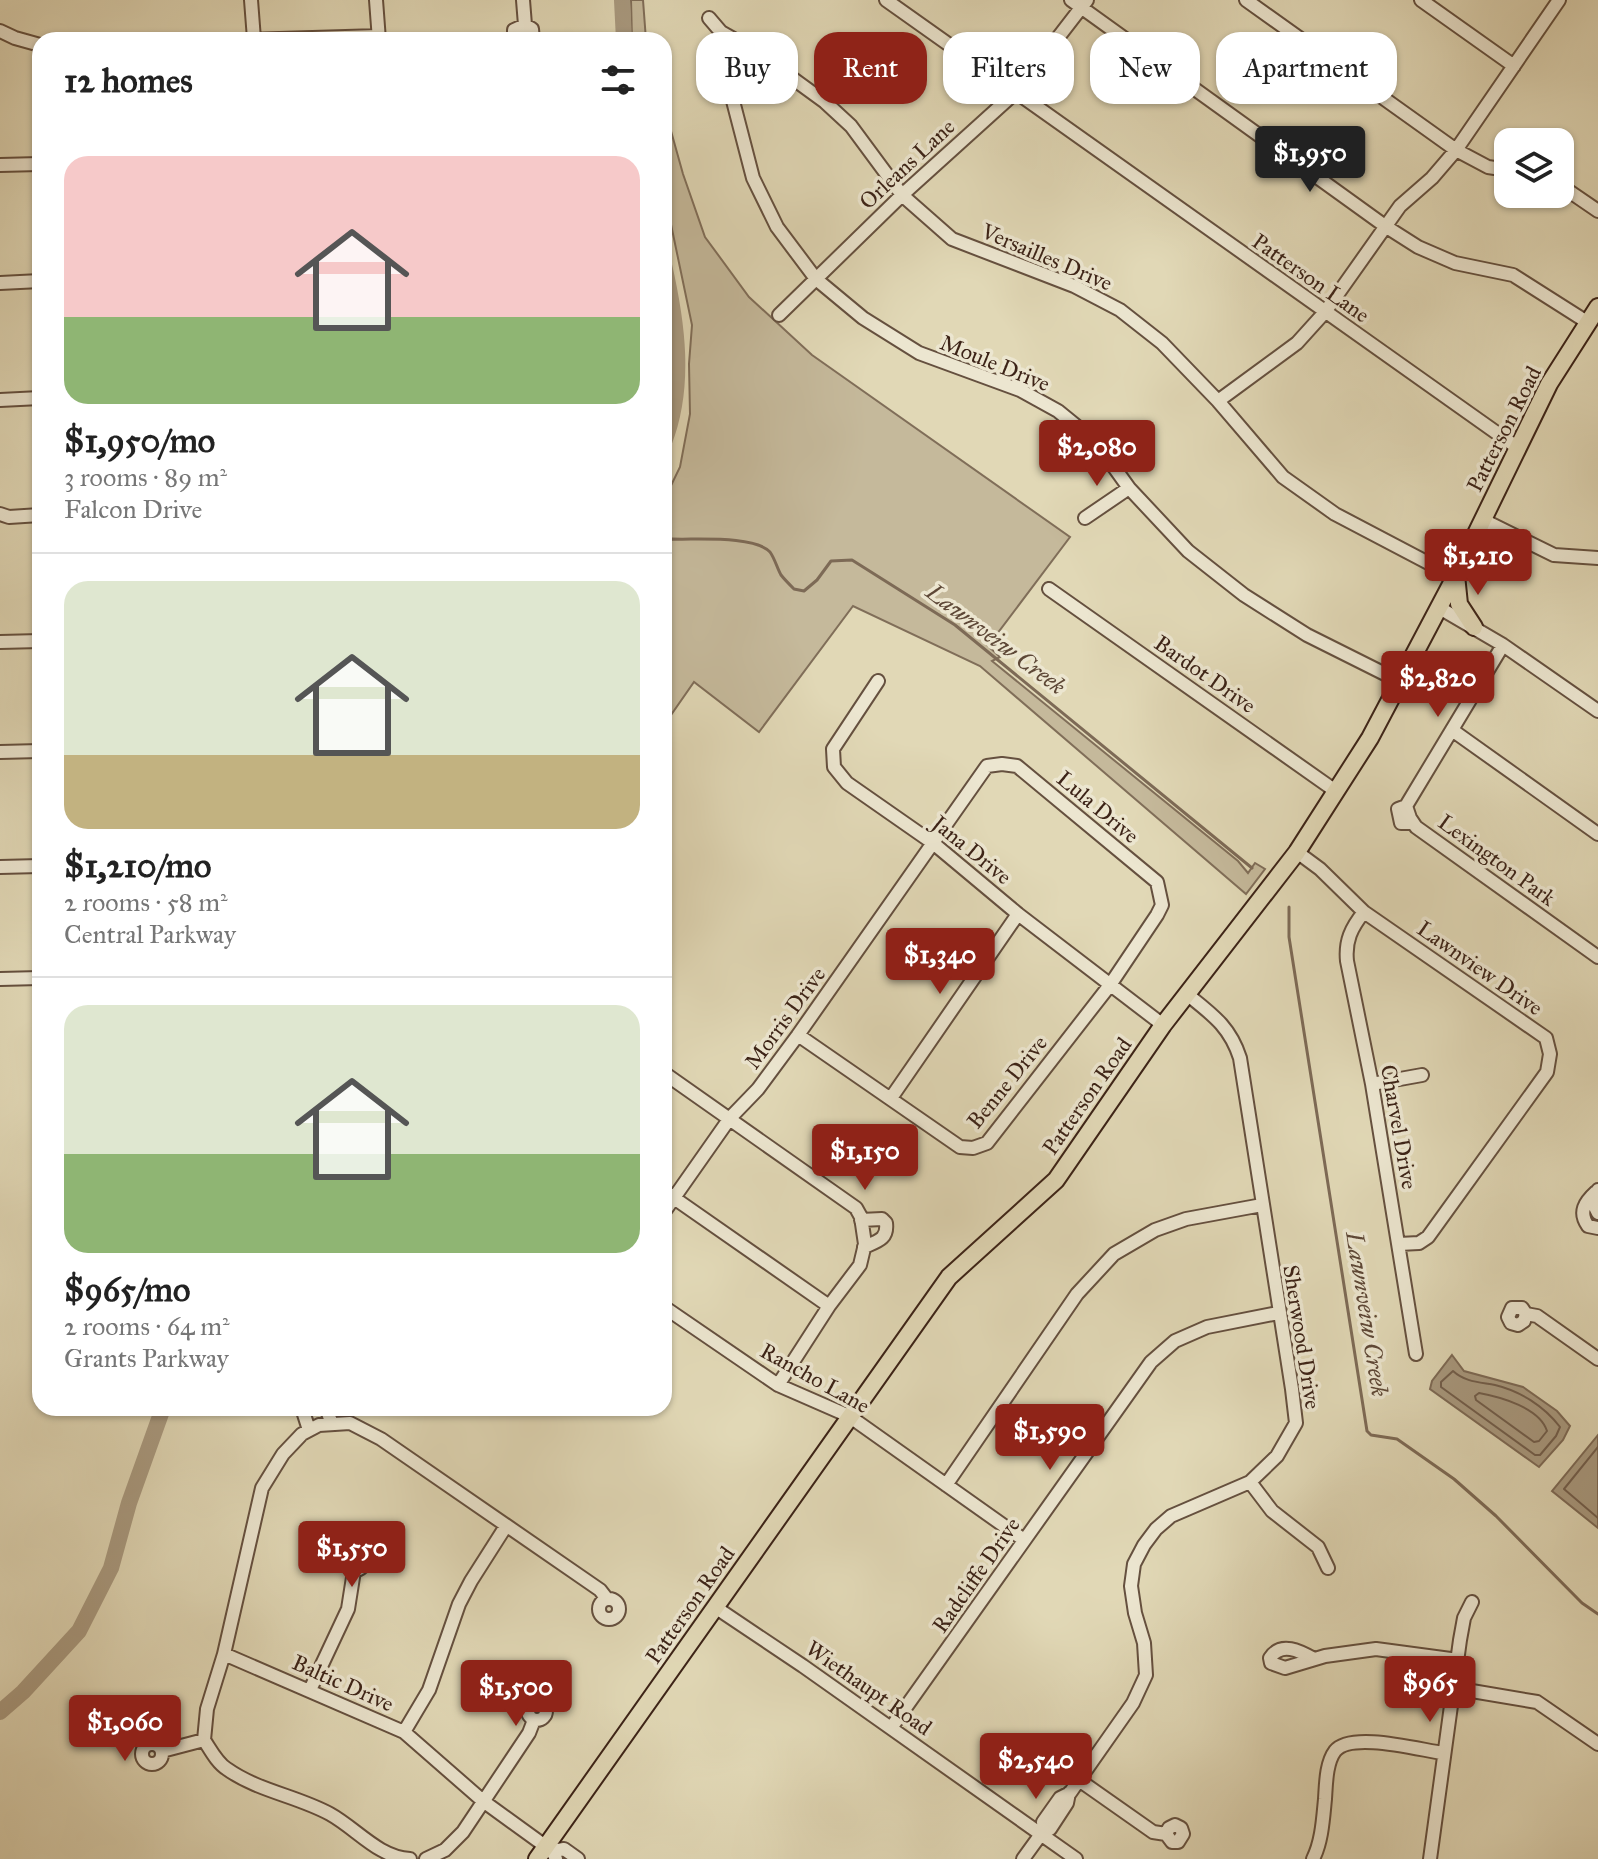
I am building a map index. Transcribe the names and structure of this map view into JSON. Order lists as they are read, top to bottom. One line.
{"streets":{"main road":["Patterson Road"],"street":["Orleans Lane","Versailles Drive","Patterson Lane","Moule Drive","Bardot Drive","Lula Drive","Jana Drive","Lexington Park","Lawnview Drive","Morris Drive","Benne Drive","Charvel Drive","Sherwood Drive","Rancho Lane","Radcliffe Drive","Baltic Drive","Wiethaupt Road"]},"crossings":[["Orleans Lane","Versailles Drive"],["Orleans Lane","Moule Drive"],["Versailles Drive","Patterson Road"],["Patterson Lane","Patterson Road"],["Moule Drive","Patterson Road"],["Patterson Road","Bardot Drive"],["Patterson Road","Jana Drive"],["Patterson Road","Lawnview Drive"],["Patterson Road","Sherwood Drive"],["Patterson Road","Rancho Lane"],["Patterson Road","Baltic Drive"],["Patterson Road","Wiethaupt Road"],["Lula Drive","Jana Drive"],["Lula Drive","Morris Drive"],["Lula Drive","Benne Drive"],["Jana Drive","Morris Drive"],["Jana Drive","Benne Drive"],["Lawnview Drive","Charvel Drive"],["Morris Drive","Benne Drive"],["Sherwood Drive","Radcliffe Drive"],["Sherwood Drive","Wiethaupt Road"],["Rancho Lane","Radcliffe Drive"],["Radcliffe Drive","Wiethaupt Road"]],"water":["Lawnveiw Creek"],"page":{"chip":["Buy","Rent","Filters","New","Apartment"],"heading":"12 homes","price":["$1,950","$2,080","$1,210","$2,820","$1,340","$1,150","$1,590","$1,550","$965","$1,500","$1,060","$2,540"],"list":[{"name":"$1,950/mo","note":"3 rooms · 89 m² · Falcon Drive"},{"name":"$1,210/mo","note":"2 rooms · 58 m² · Central Parkway"},{"name":"$965/mo","note":"2 rooms · 64 m² · Grants Parkway"}]}}
